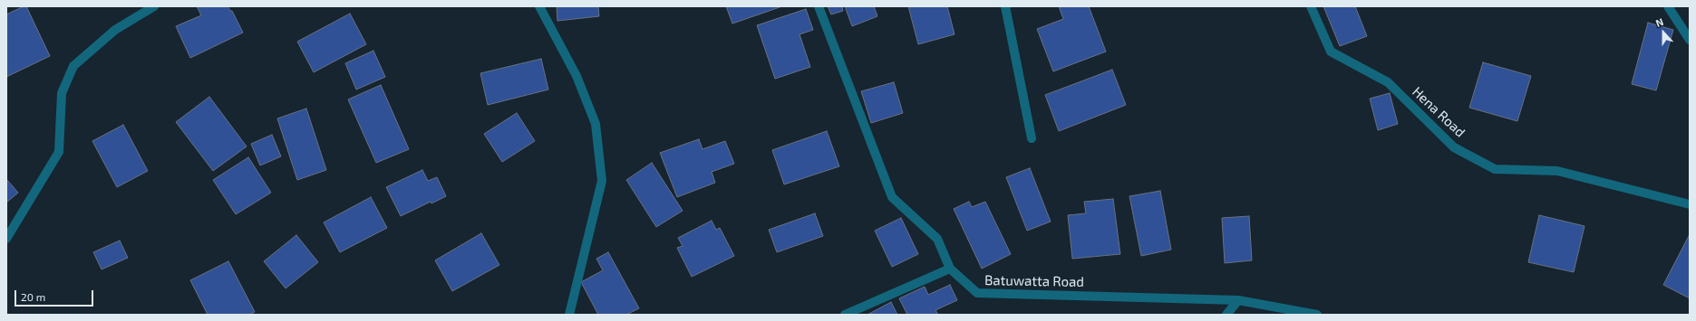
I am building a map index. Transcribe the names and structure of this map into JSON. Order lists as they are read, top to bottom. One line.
{"streets":{"street":["Hena Road","Batuwatta Road"]},"scale_bar":"20 m","north":"top"}
